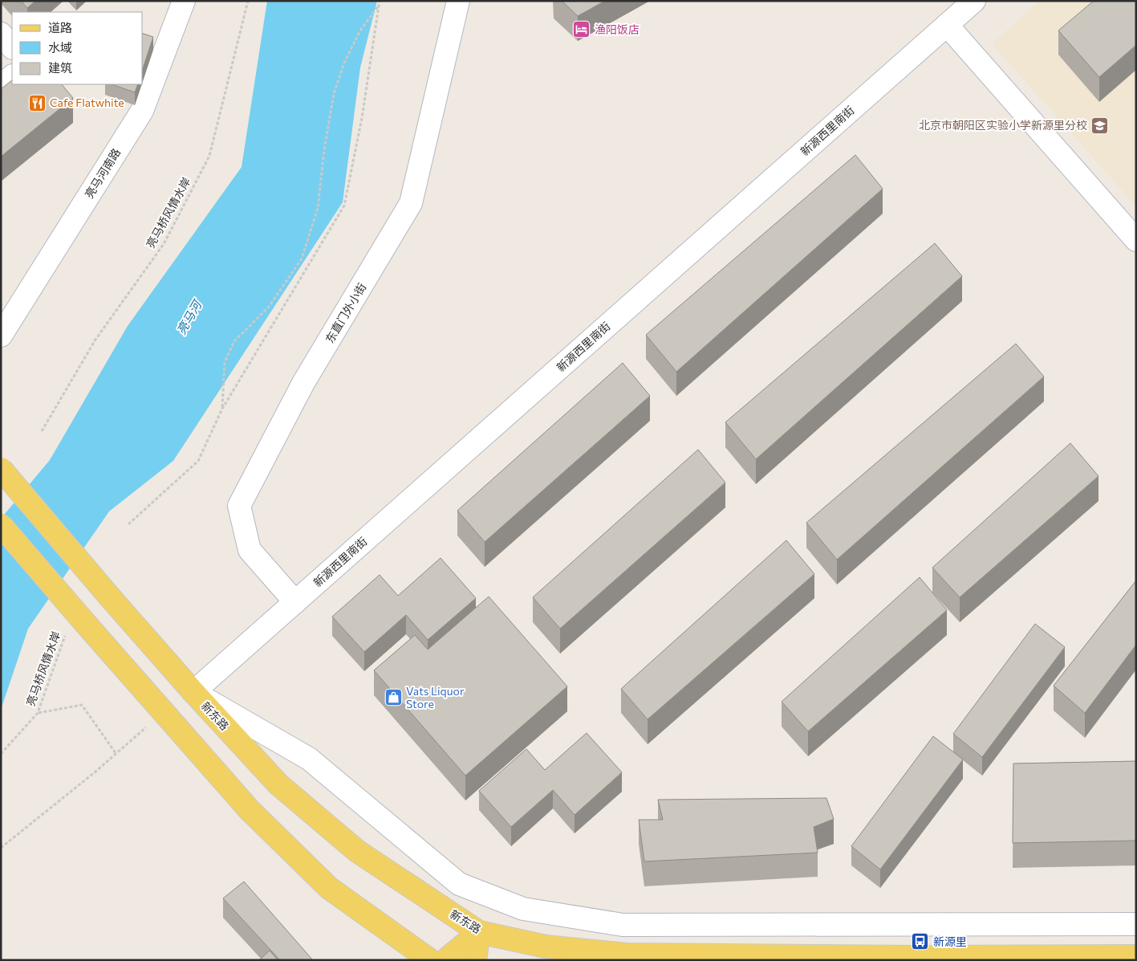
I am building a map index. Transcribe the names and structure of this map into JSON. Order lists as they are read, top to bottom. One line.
{"streets":{"main road":["新东路"],"street":["新源西里南街","亮马河南路","东直门外小街"],"path":["亮马桥风情水岸"]},"crossings":[["新源西里南街","东直门外小街"],["新源西里南街","新东路"]],"water":["亮马河"],"places":{"hotel":["渔阳饭店"],"restaurant":["Cafe Flatwhite"],"school or university":["北京市朝阳区实验小学新源里分校"],"shop":["Vats Liquor Store"],"bus stop":["新源里"]},"legend":["道路","水域","建筑"]}
